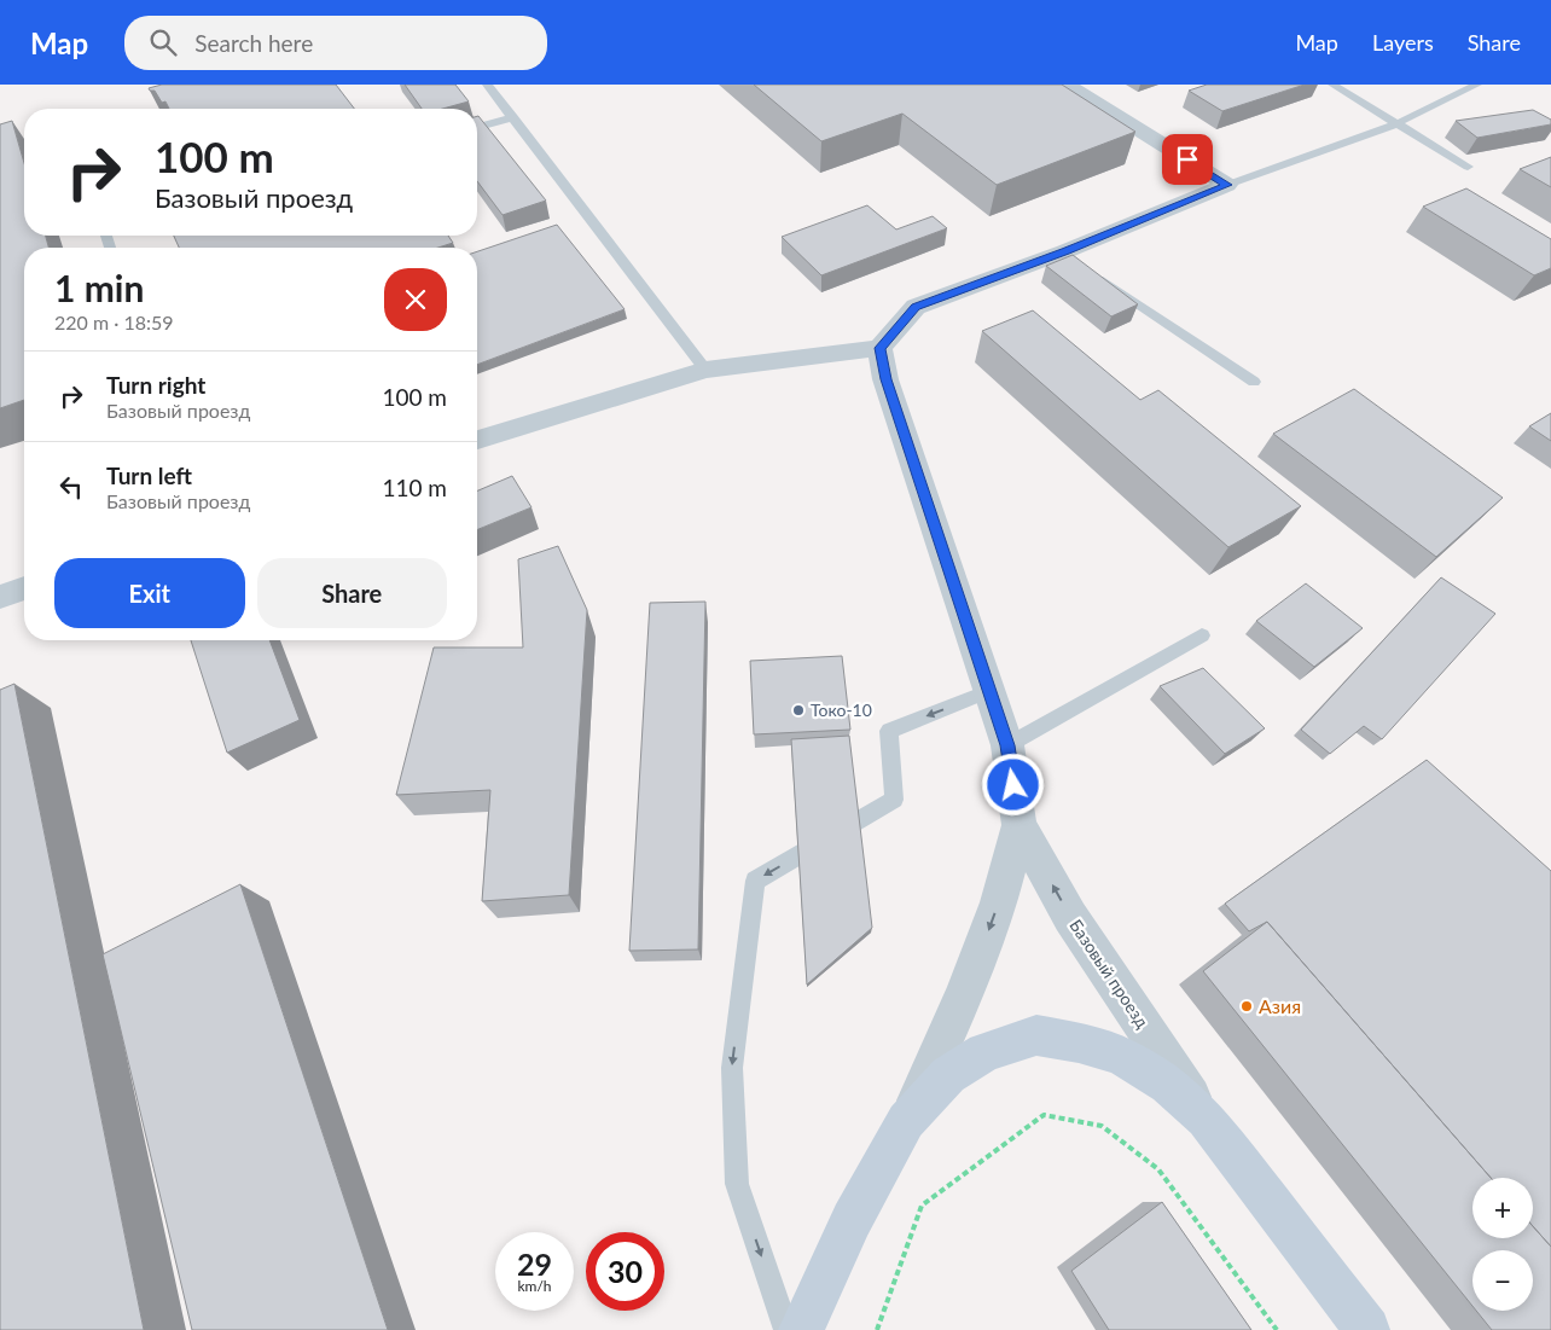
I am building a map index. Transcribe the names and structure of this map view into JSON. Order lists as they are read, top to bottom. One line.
{"streets":{"street":["Базовый проезд"]},"places":["Токо-10","Азия"],"page":{"header":"Map","search":"Search here","nav":["Map","Layers","Share"],"turn":["100 m","Базовый проезд"],"heading":["1 min","220 m · 18:59"],"list":[{"name":"Turn right","note":"Базовый проезд","value":"100 m"},{"name":"Turn left","note":"Базовый проезд","value":"110 m"}],"buttons":["Exit","Share"],"map_buttons":["+","−"],"speed":"29 km/h","limit":"30"}}
